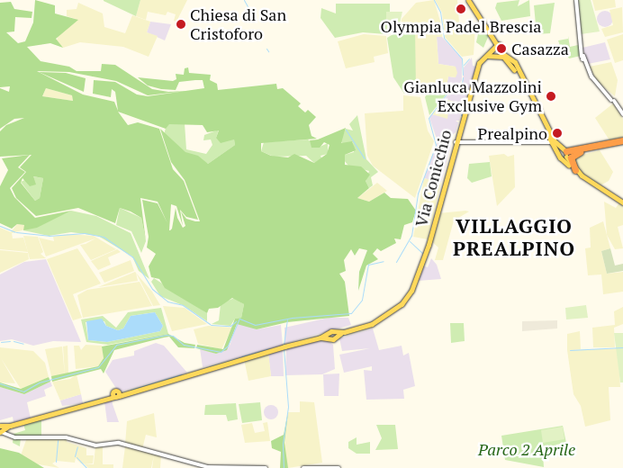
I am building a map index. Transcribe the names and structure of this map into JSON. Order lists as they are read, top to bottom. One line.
{"streets":{"main road":["Via Conicchio"]},"districts":["VILLAGGIO PREALPINO"],"parks":["Parco 2 Aprile"],"places":["Olympia Padel Brescia","Chiesa di San Cristoforo","Casazza","Gianluca Mazzolini Exclusive Gym","Prealpino"]}
